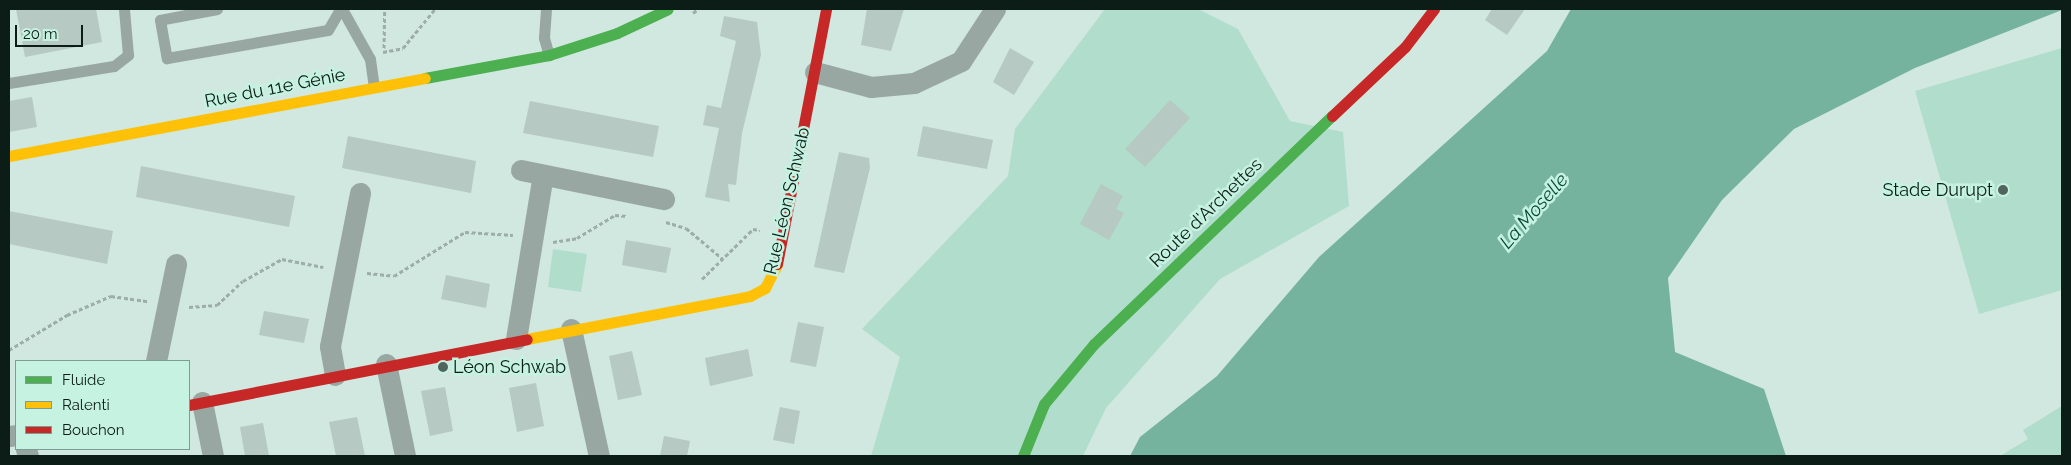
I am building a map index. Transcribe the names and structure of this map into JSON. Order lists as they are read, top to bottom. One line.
{"streets":{"street":["Rue du 11e Génie","Rue Léon Schwab","Route d'Archettes"]},"water":["La Moselle"],"places":["Stade Durupt","Léon Schwab"],"legend":["Fluide","Ralenti","Bouchon"],"scale_bar":"20 m"}
